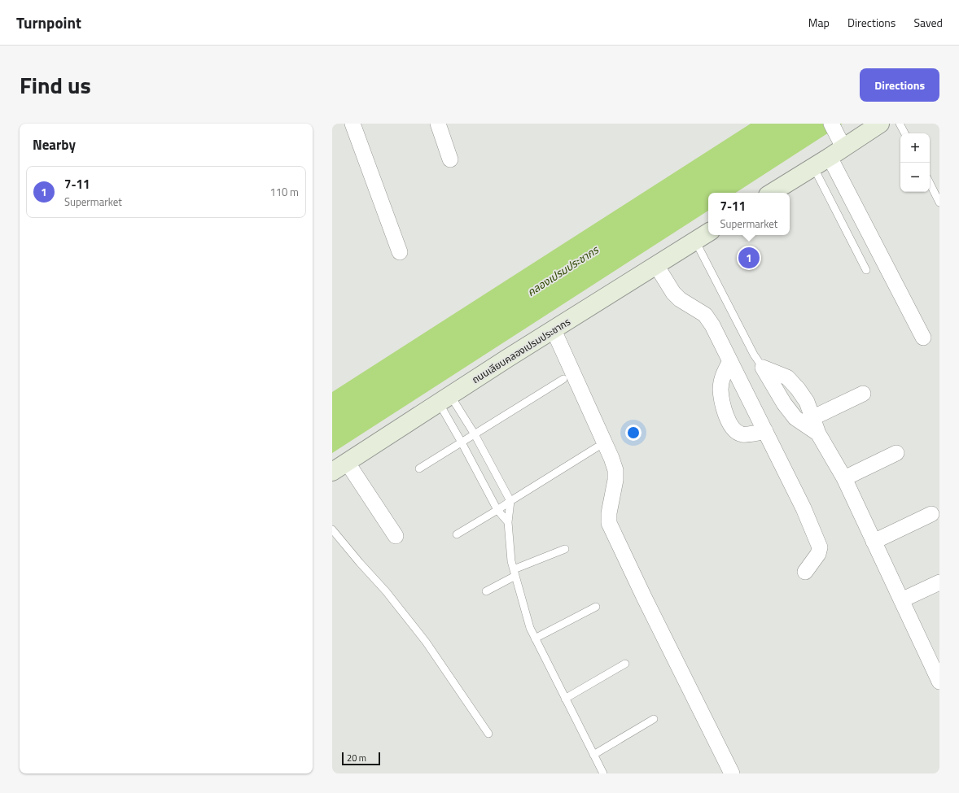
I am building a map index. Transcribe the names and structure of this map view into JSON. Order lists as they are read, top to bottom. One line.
{"streets":{"street":["ถนนเลียบคลองเปรมประชากร"]},"water":["คลองเปรมประชากร"],"scale_bar":"20 m","page":{"header":"Turnpoint","nav":["Map","Directions","Saved"],"title":"Find us","buttons":"Directions","heading":"Nearby","map_buttons":["+","−"],"list":[{"mark":"1","name":"7-11","note":"Supermarket","value":"110 m"}],"popup":["7-11","Supermarket"],"pins":"1","scale":"20 m"}}
